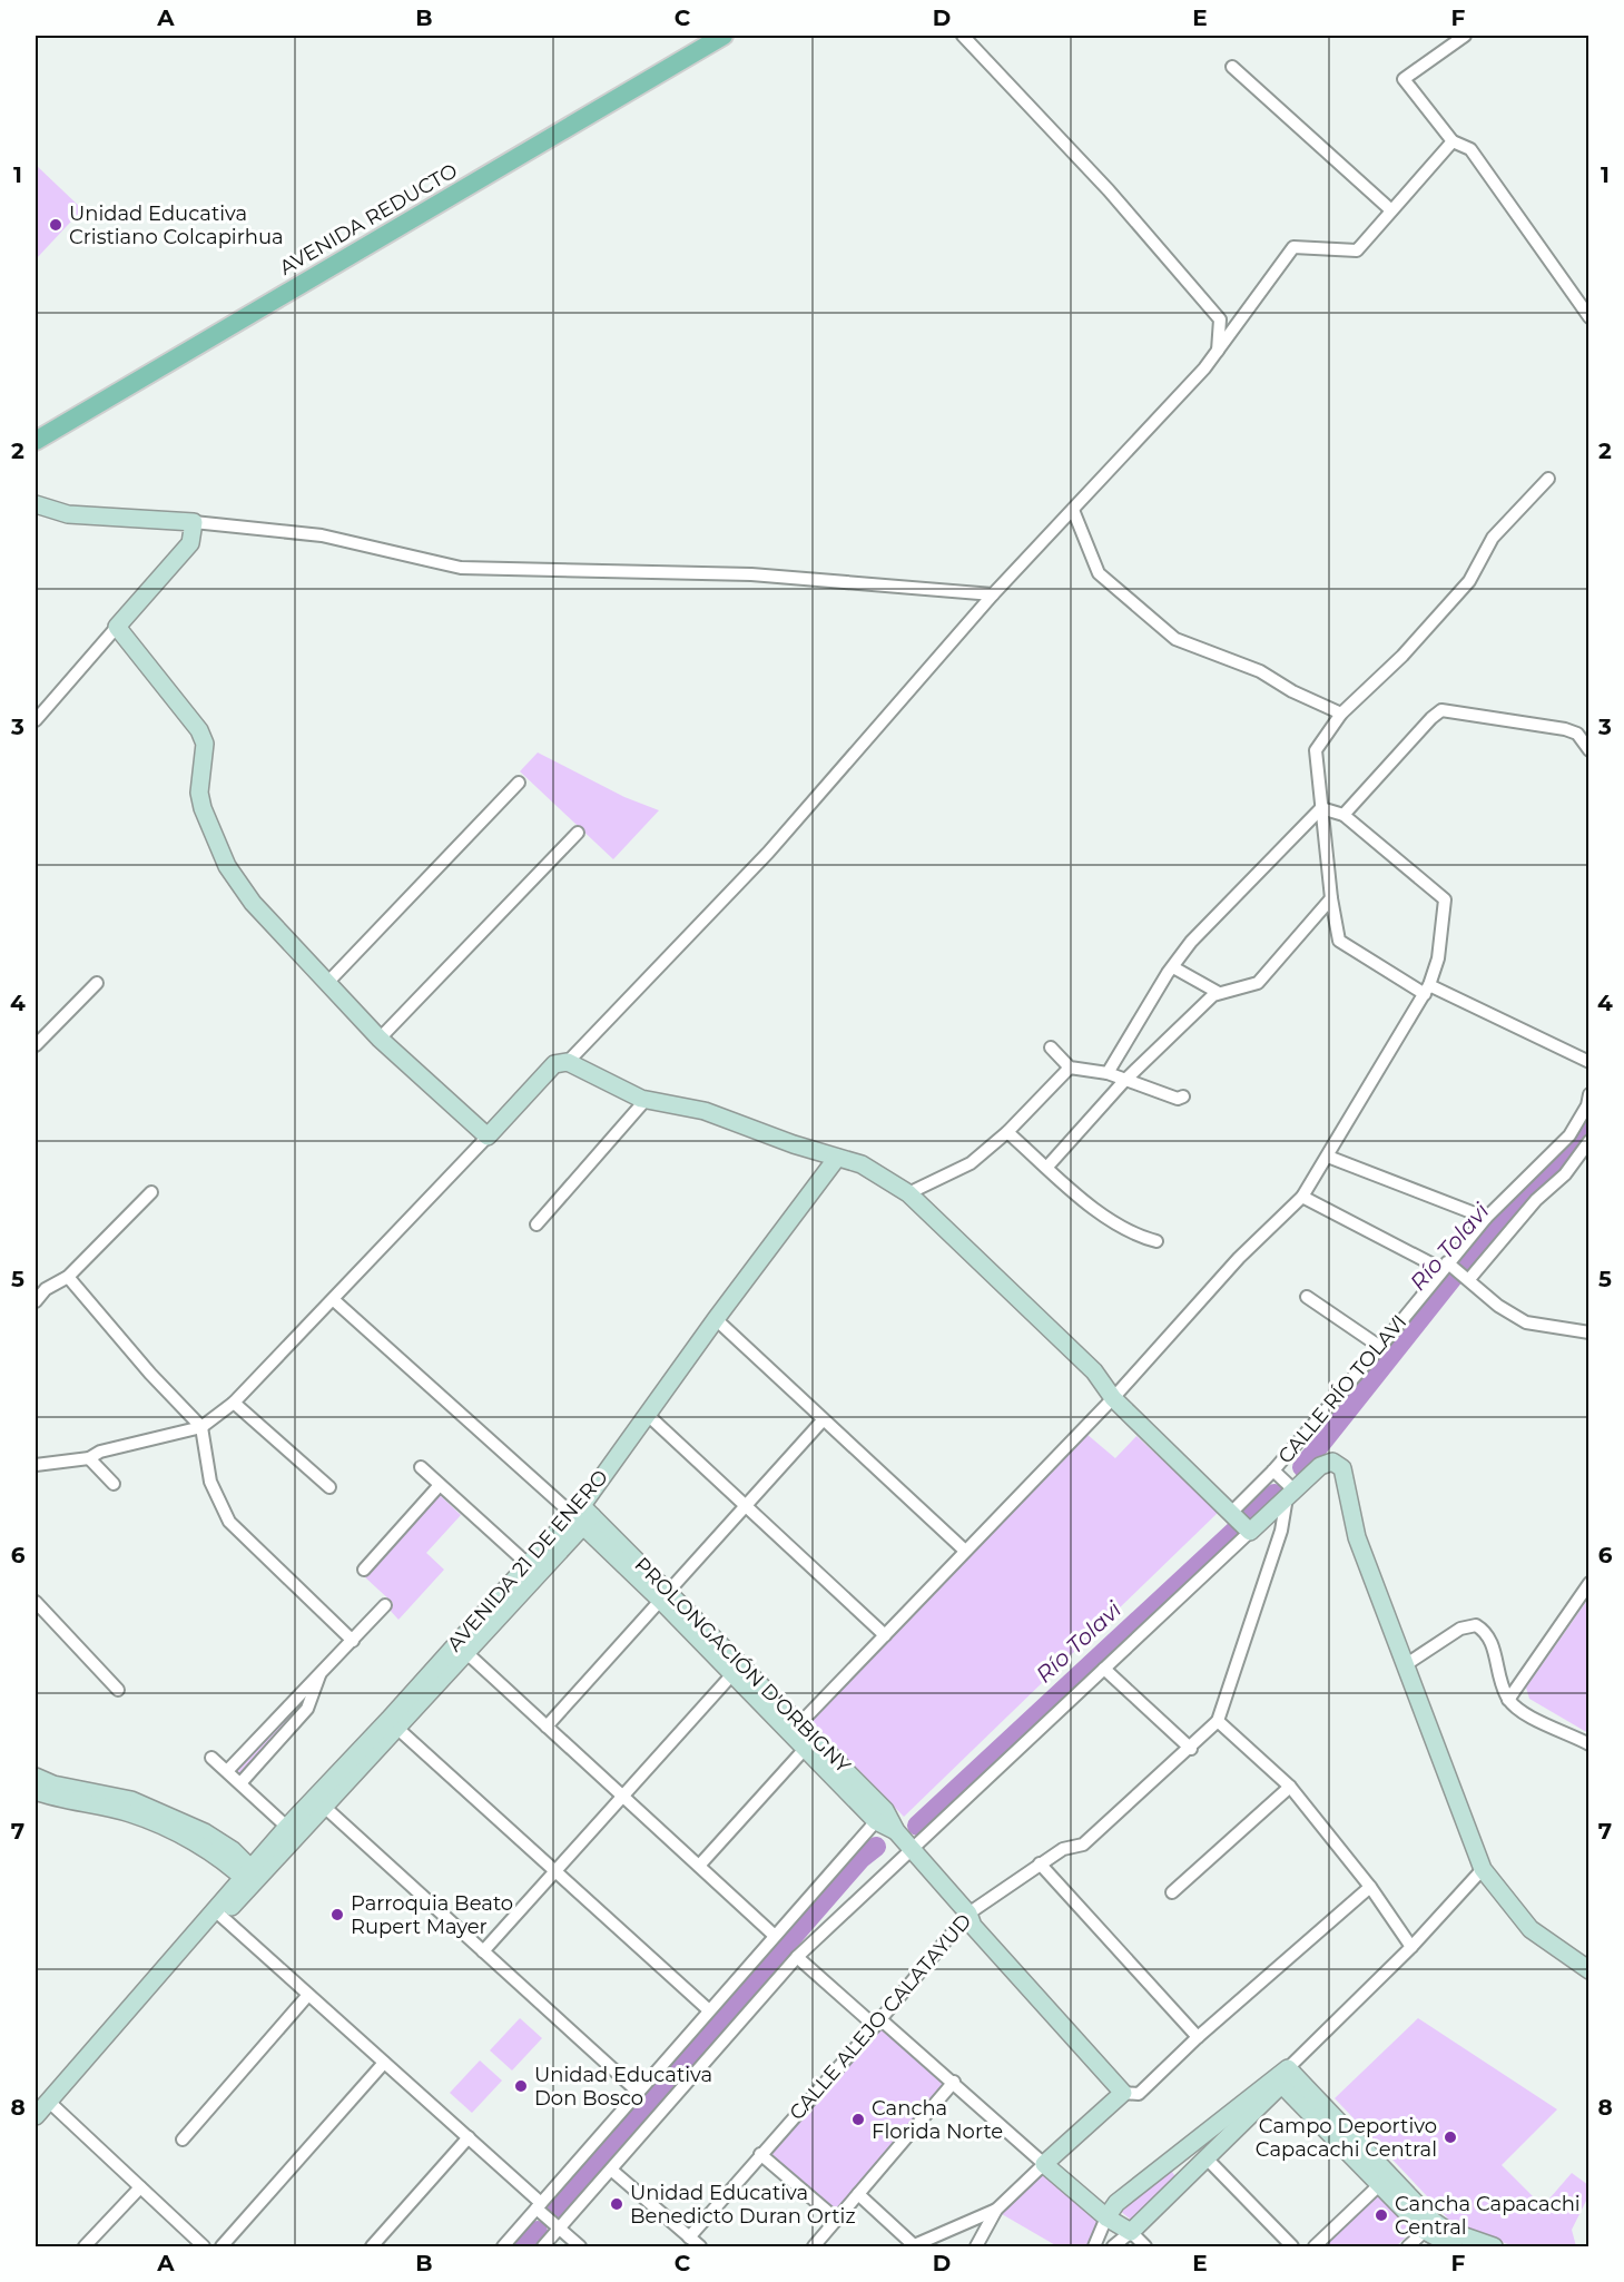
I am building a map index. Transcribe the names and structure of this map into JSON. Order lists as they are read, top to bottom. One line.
{"streets":{"main road":["AVENIDA REDUCTO","CALLE RÍO TOLAVI","AVENIDA 21 DE ENERO","PROLONGACIÓN D'ORBIGNY"],"street":["CALLE ALEJO CALATAYUD"]},"crossings":[["AVENIDA 21 DE ENERO","PROLONGACIÓN D'ORBIGNY"],["PROLONGACIÓN D'ORBIGNY","CALLE ALEJO CALATAYUD"]],"water":["Río Tolavi"],"places":["Unidad Educativa Cristiano Colcapirhua","Parroquia Beato Rupert Mayer","Unidad Educativa Don Bosco","Cancha Florida Norte","Campo Deportivo Capacachi Central","Unidad Educativa Benedicto Duran Ortiz","Cancha Capacachi Central"],"grid":{"columns":["A","B","C","D","E","F"],"rows":["1","2","3","4","5","6","7","8"]}}
